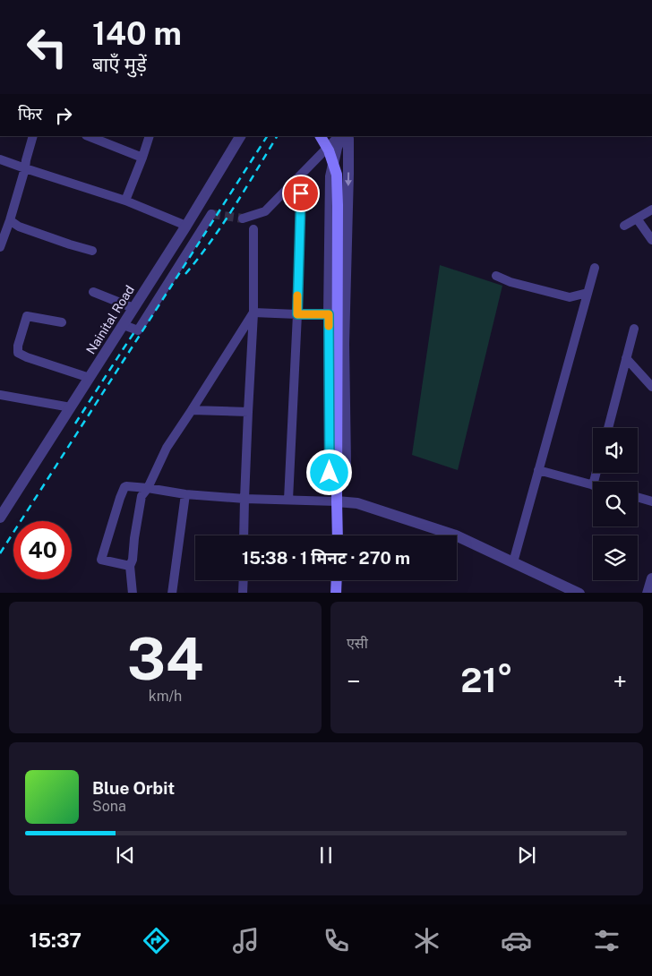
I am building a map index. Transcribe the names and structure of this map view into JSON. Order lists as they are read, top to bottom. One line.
{"streets":{"street":["Nainital Road"]},"page":{"turn":["140 m","बाएँ मुड़ें"],"then":"फिर","limit":"40","trip":"15:38 · 1 मिनट · 270 m","tile":[["34","km/h"],"एसी"],"heat":["−","21°","+"],"song":["Blue Orbit","Sona"],"tabs":"15:37"}}
